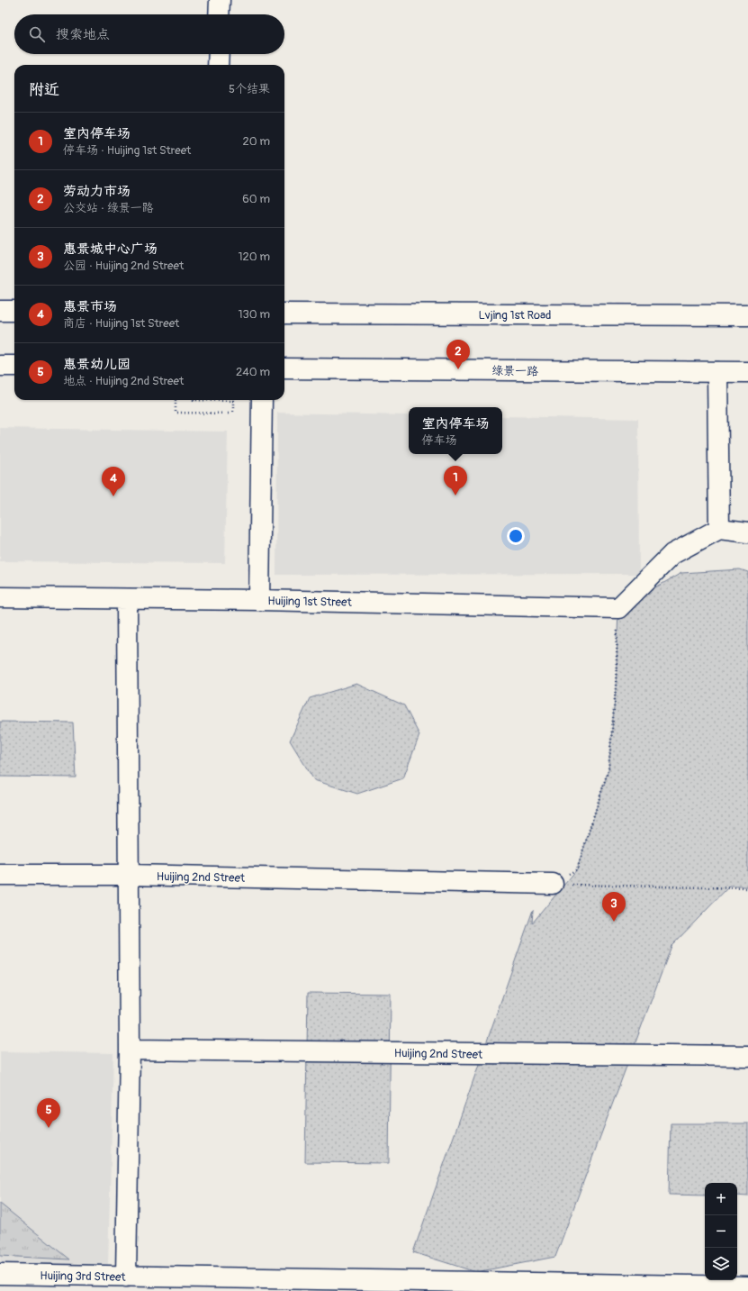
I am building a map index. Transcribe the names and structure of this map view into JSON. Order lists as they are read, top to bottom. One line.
{"streets":{"street":["Lvjing 1st Road","绿景一路","Huijing 1st Street","Huijing 2nd Street","Huijing 3rd Street"]},"page":{"search":"搜索地点","heading":["附近","5个结果"],"list":[{"mark":"1","name":"室内停车场","note":"停车场 · Huijing 1st Street","value":"20 m"},{"mark":"2","name":"劳动力市场","note":"公交站 · 绿景一路","value":"60 m"},{"mark":"3","name":"惠景城中心广场","note":"公园 · Huijing 2nd Street","value":"120 m"},{"mark":"4","name":"惠景市场","note":"商店 · Huijing 1st Street","value":"130 m"},{"mark":"5","name":"惠景幼儿园","note":"地点 · Huijing 2nd Street","value":"240 m"}],"pins":["2","1","4","3","5"],"popup":["室内停车场","停车场"],"map_buttons":["+","−"]}}
